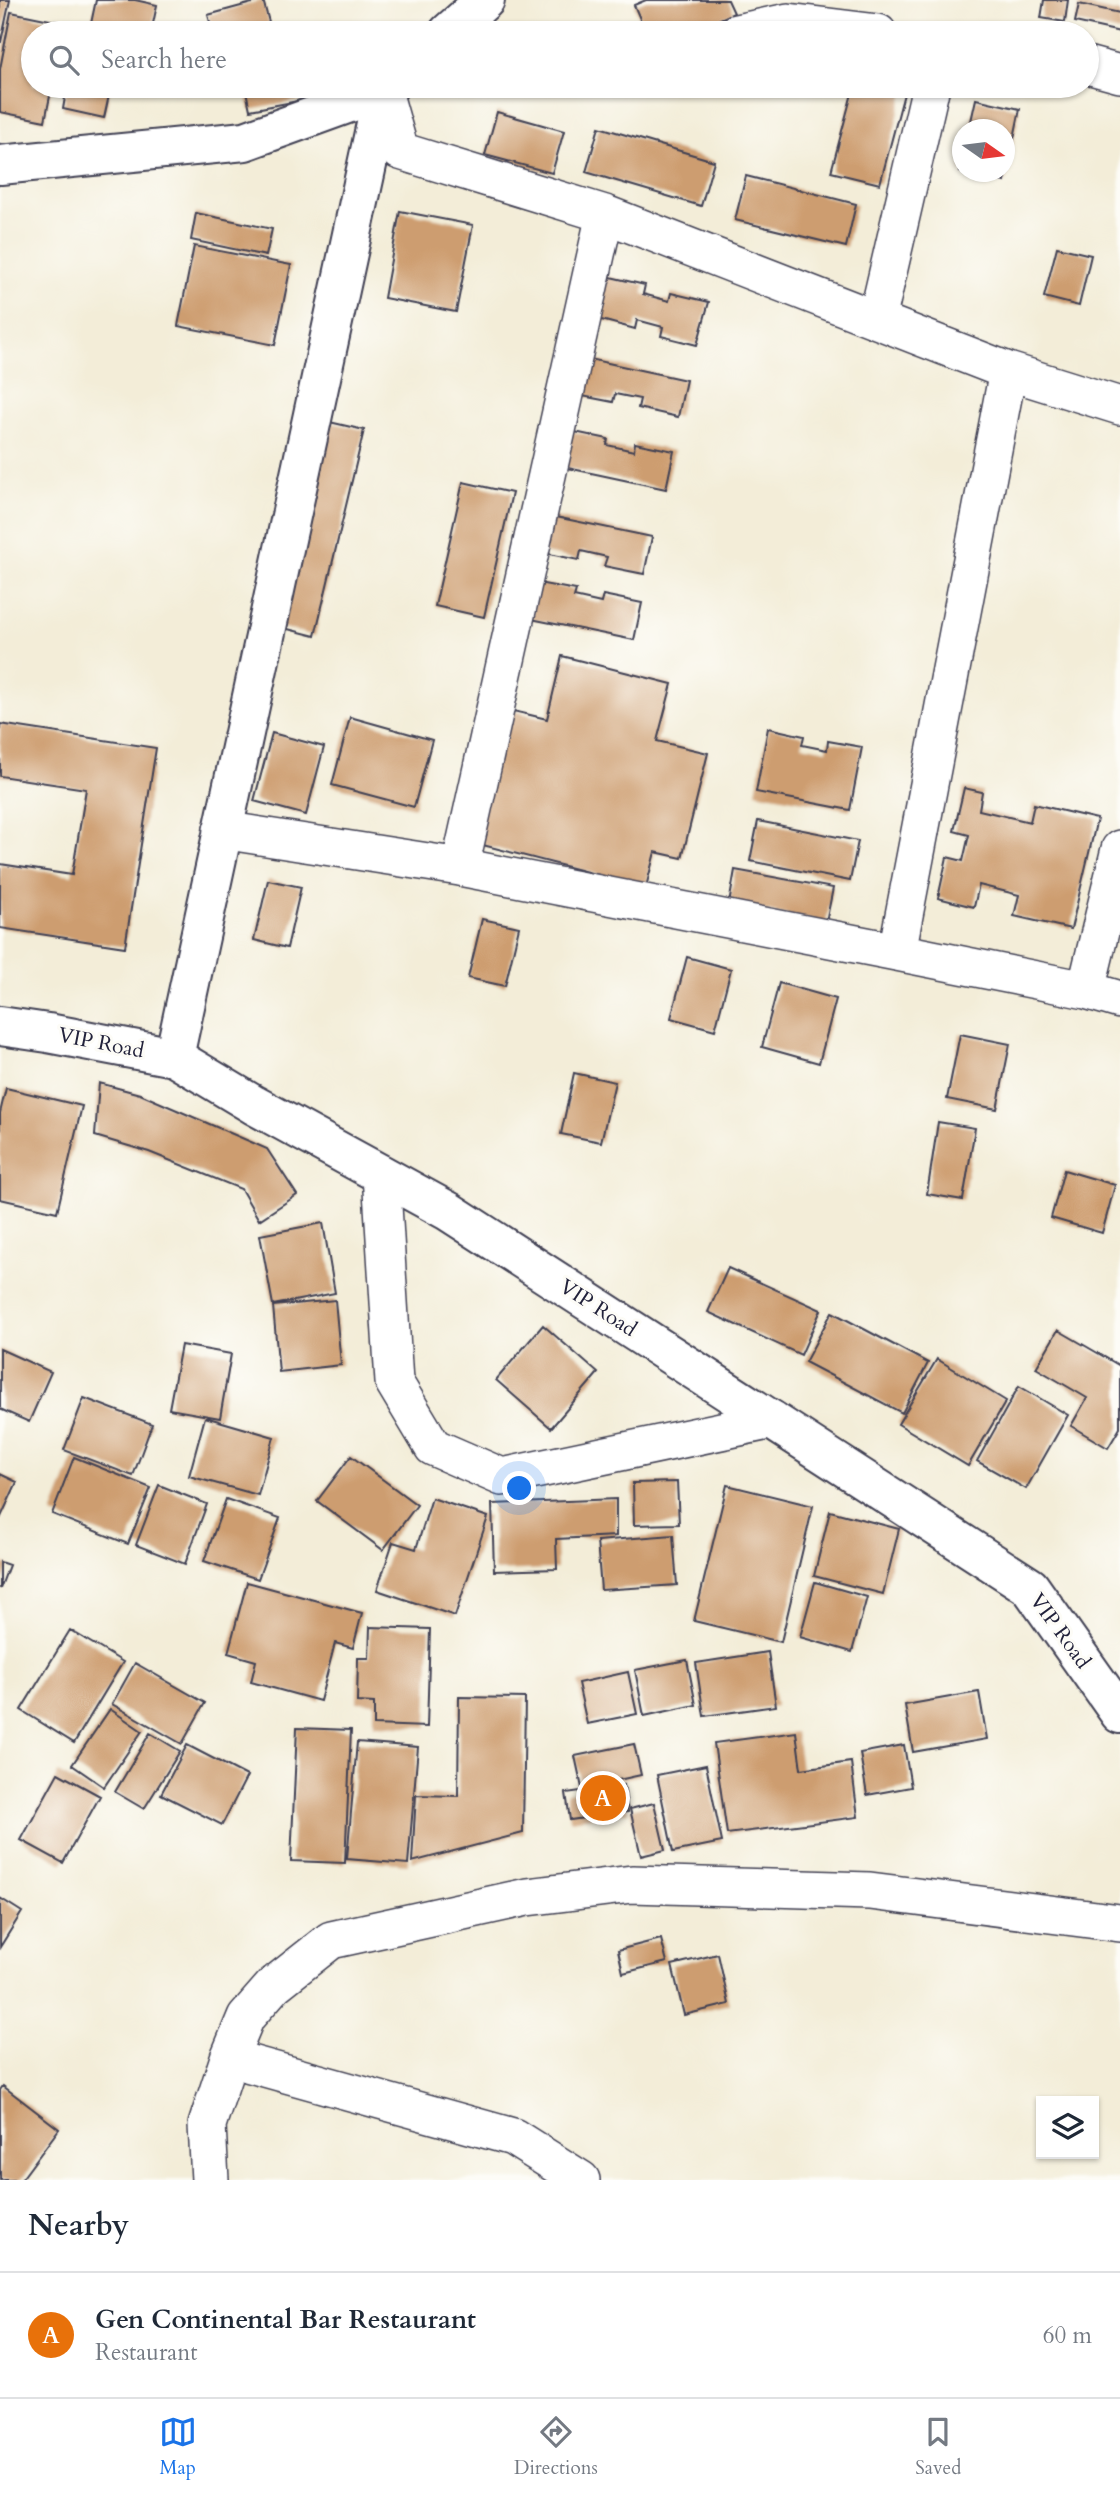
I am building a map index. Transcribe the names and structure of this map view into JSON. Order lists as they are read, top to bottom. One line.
{"streets":{"main road":["VIP Road"]},"north":"right","page":{"search":"Search here","pins":"A","heading":"Nearby","list":[{"mark":"A","name":"Gen Continental Bar Restaurant","note":"Restaurant","value":"60 m"}],"nav":["Map","Directions","Saved"]}}
